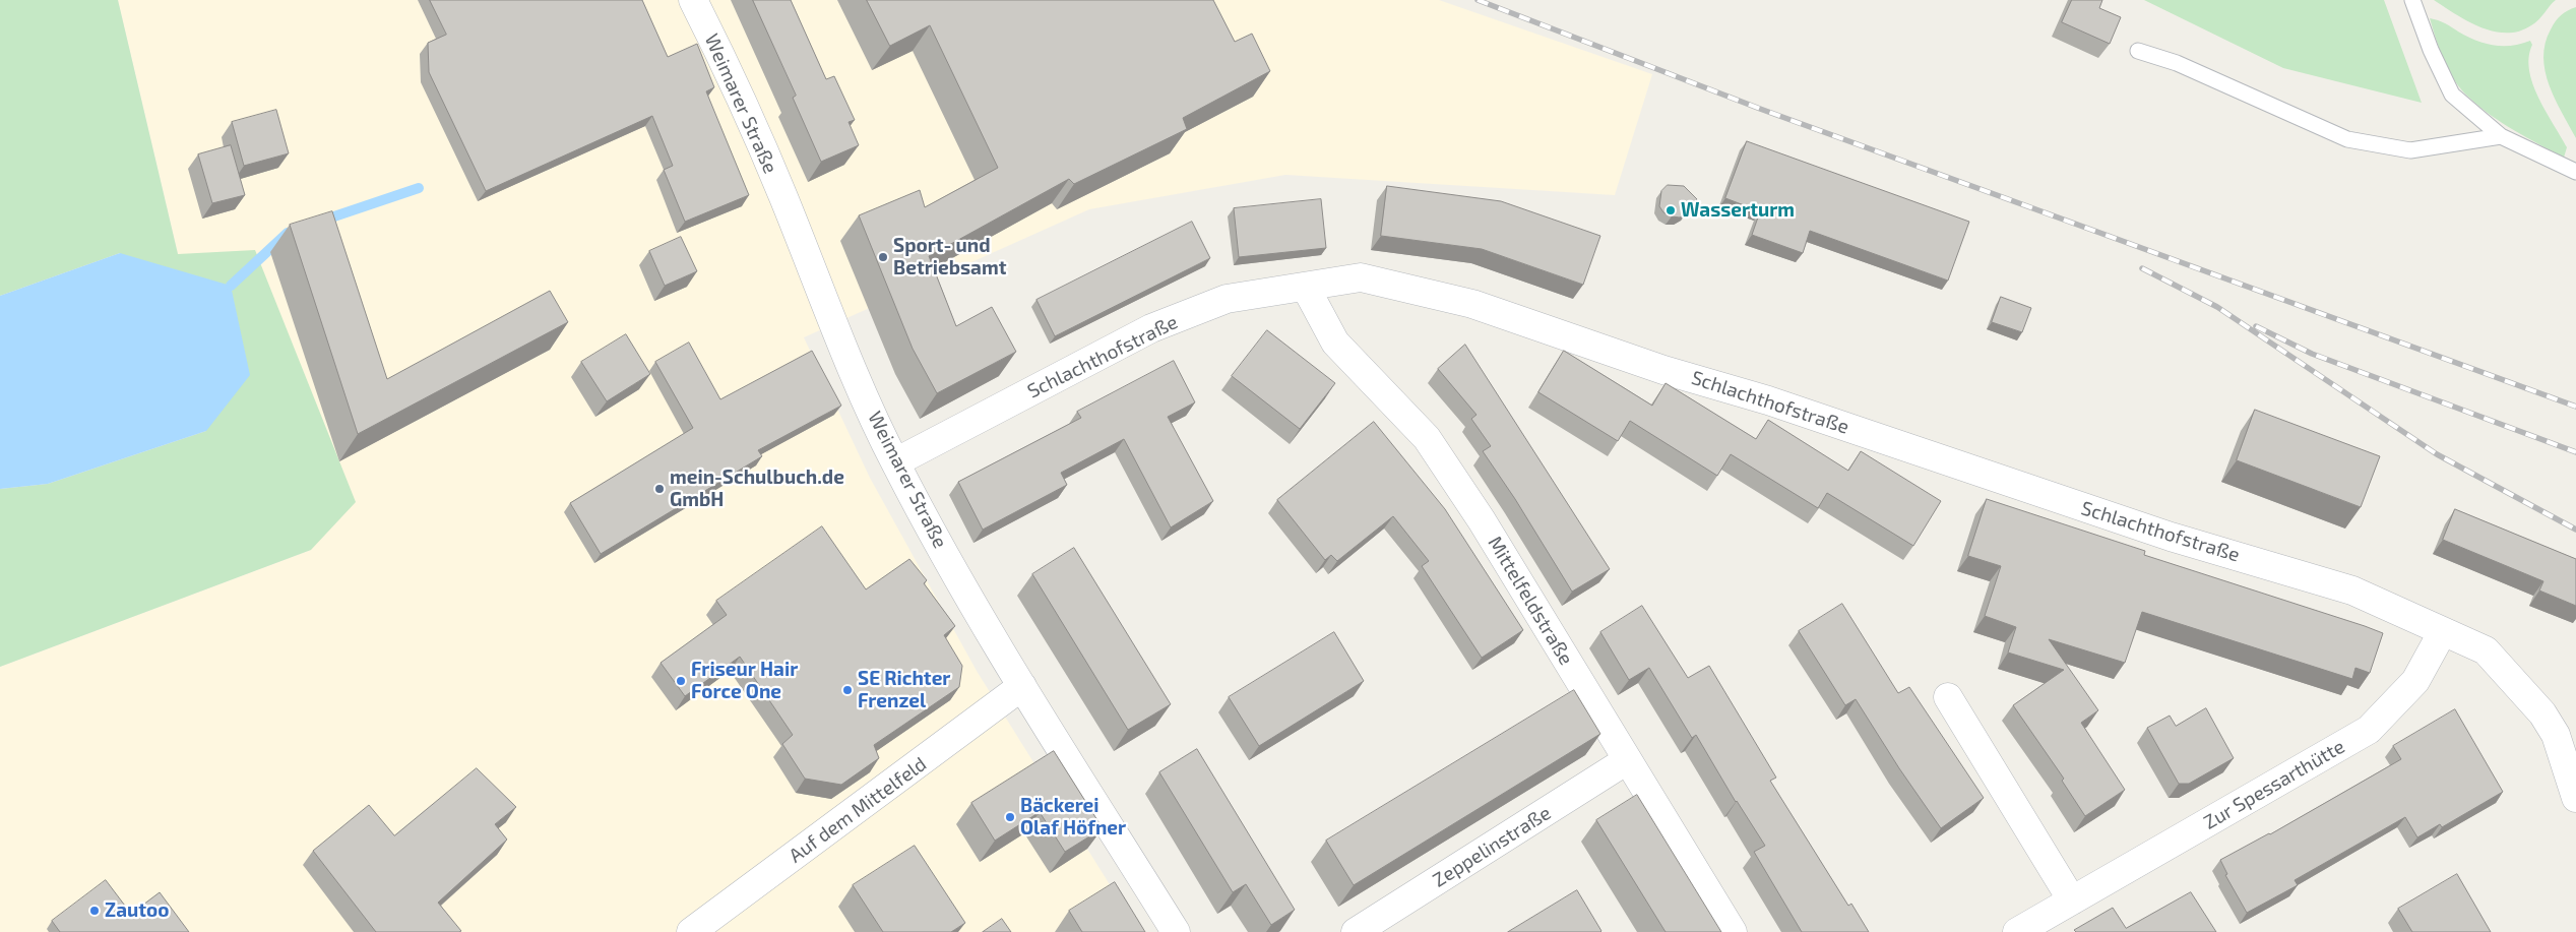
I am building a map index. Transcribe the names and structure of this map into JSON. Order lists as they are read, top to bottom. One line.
{"streets":{"street":["Weimarer Straße","Schlachthofstraße","Mittelfeldstraße","Zur Spessarthütte","Auf dem Mittelfeld","Zeppelinstraße"]},"crossings":[["Weimarer Straße","Schlachthofstraße"],["Weimarer Straße","Auf dem Mittelfeld"],["Schlachthofstraße","Mittelfeldstraße"],["Schlachthofstraße","Zur Spessarthütte"],["Mittelfeldstraße","Zeppelinstraße"]],"places":["Wasserturm","Sport- und Betriebsamt","mein-Schulbuch.de GmbH","Friseur Hair Force One","SE Richter Frenzel","Bäckerei Olaf Höfner","Zautoo"]}
